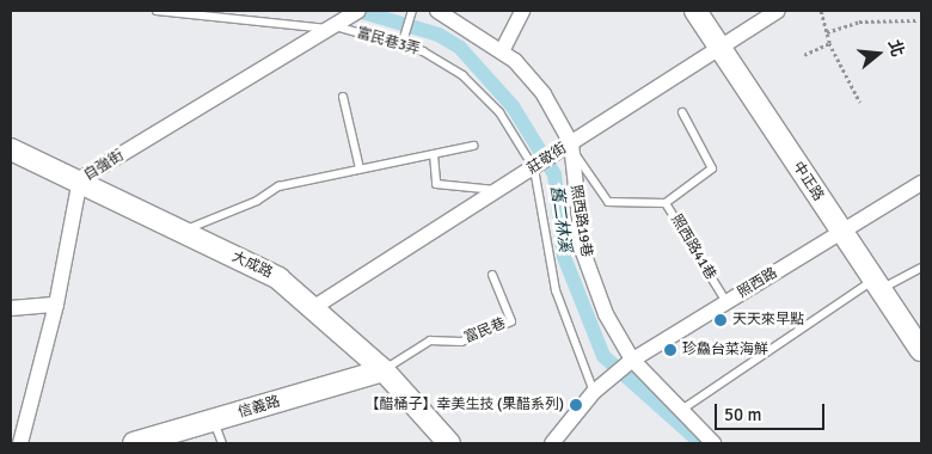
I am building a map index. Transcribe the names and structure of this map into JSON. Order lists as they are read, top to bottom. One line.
{"streets":{"main road":["中正路","大成路","信義路"],"street":["莊敬街","自強街","照西路19巷","照西路"],"lane":["富民巷3弄","照西路41巷","富民巷"]},"crossings":[["富民巷3弄","莊敬街"],["富民巷3弄","自強街"],["莊敬街","中正路"],["莊敬街","照西路19巷"],["莊敬街","大成路"],["自強街","大成路"],["中正路","照西路"],["照西路19巷","照西路"],["照西路41巷","照西路"],["大成路","富民巷"],["大成路","信義路"],["富民巷","信義路"]],"water":["舊二林溪"],"places":["天天來早點","珍鱻台菜海鮮","【醋桶子】幸美生技 (果醋系列)"],"scale_bar":"50 m","north":"right"}
